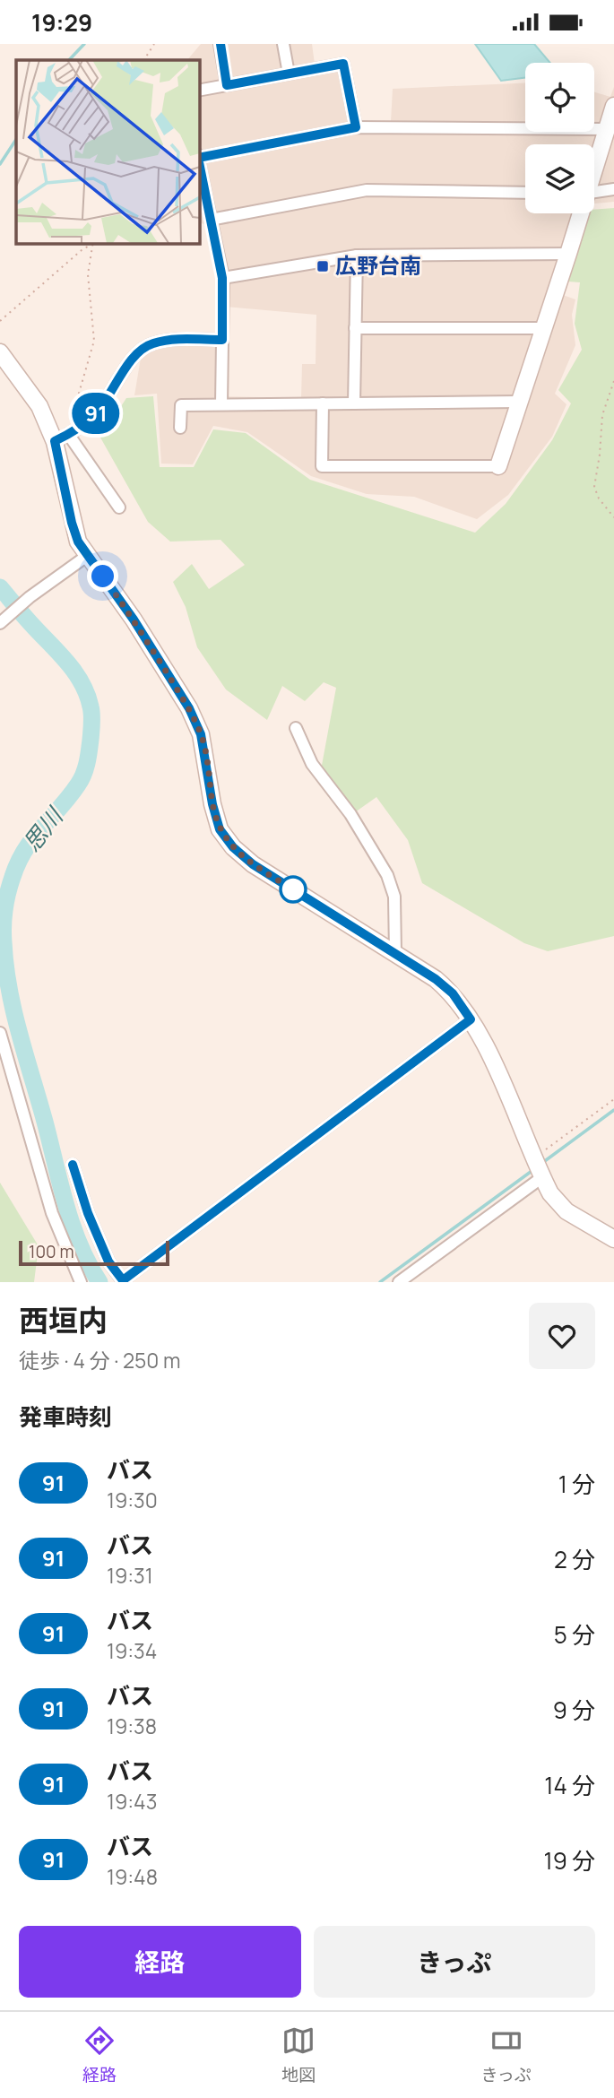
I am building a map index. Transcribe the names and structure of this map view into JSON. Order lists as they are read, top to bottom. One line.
{"water":["思川"],"places":{"transit":["広野台南"]},"lines":["bus line 91"],"scale_bar":"100 m","page":{"status":"19:29","on_map":"91","scale":"100 m","heading":[["西垣内","徒歩 · 4 分 · 250 m"],"発車時刻"],"list":[{"mark":"91","name":"バス","note":"19:30","value":"1 分"},{"mark":"91","name":"バス","note":"19:31","value":"2 分"},{"mark":"91","name":"バス","note":"19:34","value":"5 分"},{"mark":"91","name":"バス","note":"19:38","value":"9 分"},{"mark":"91","name":"バス","note":"19:43","value":"14 分"},{"mark":"91","name":"バス","note":"19:48","value":"19 分"}],"buttons":["経路","きっぷ"],"tabs":["経路","地図","きっぷ"]}}
